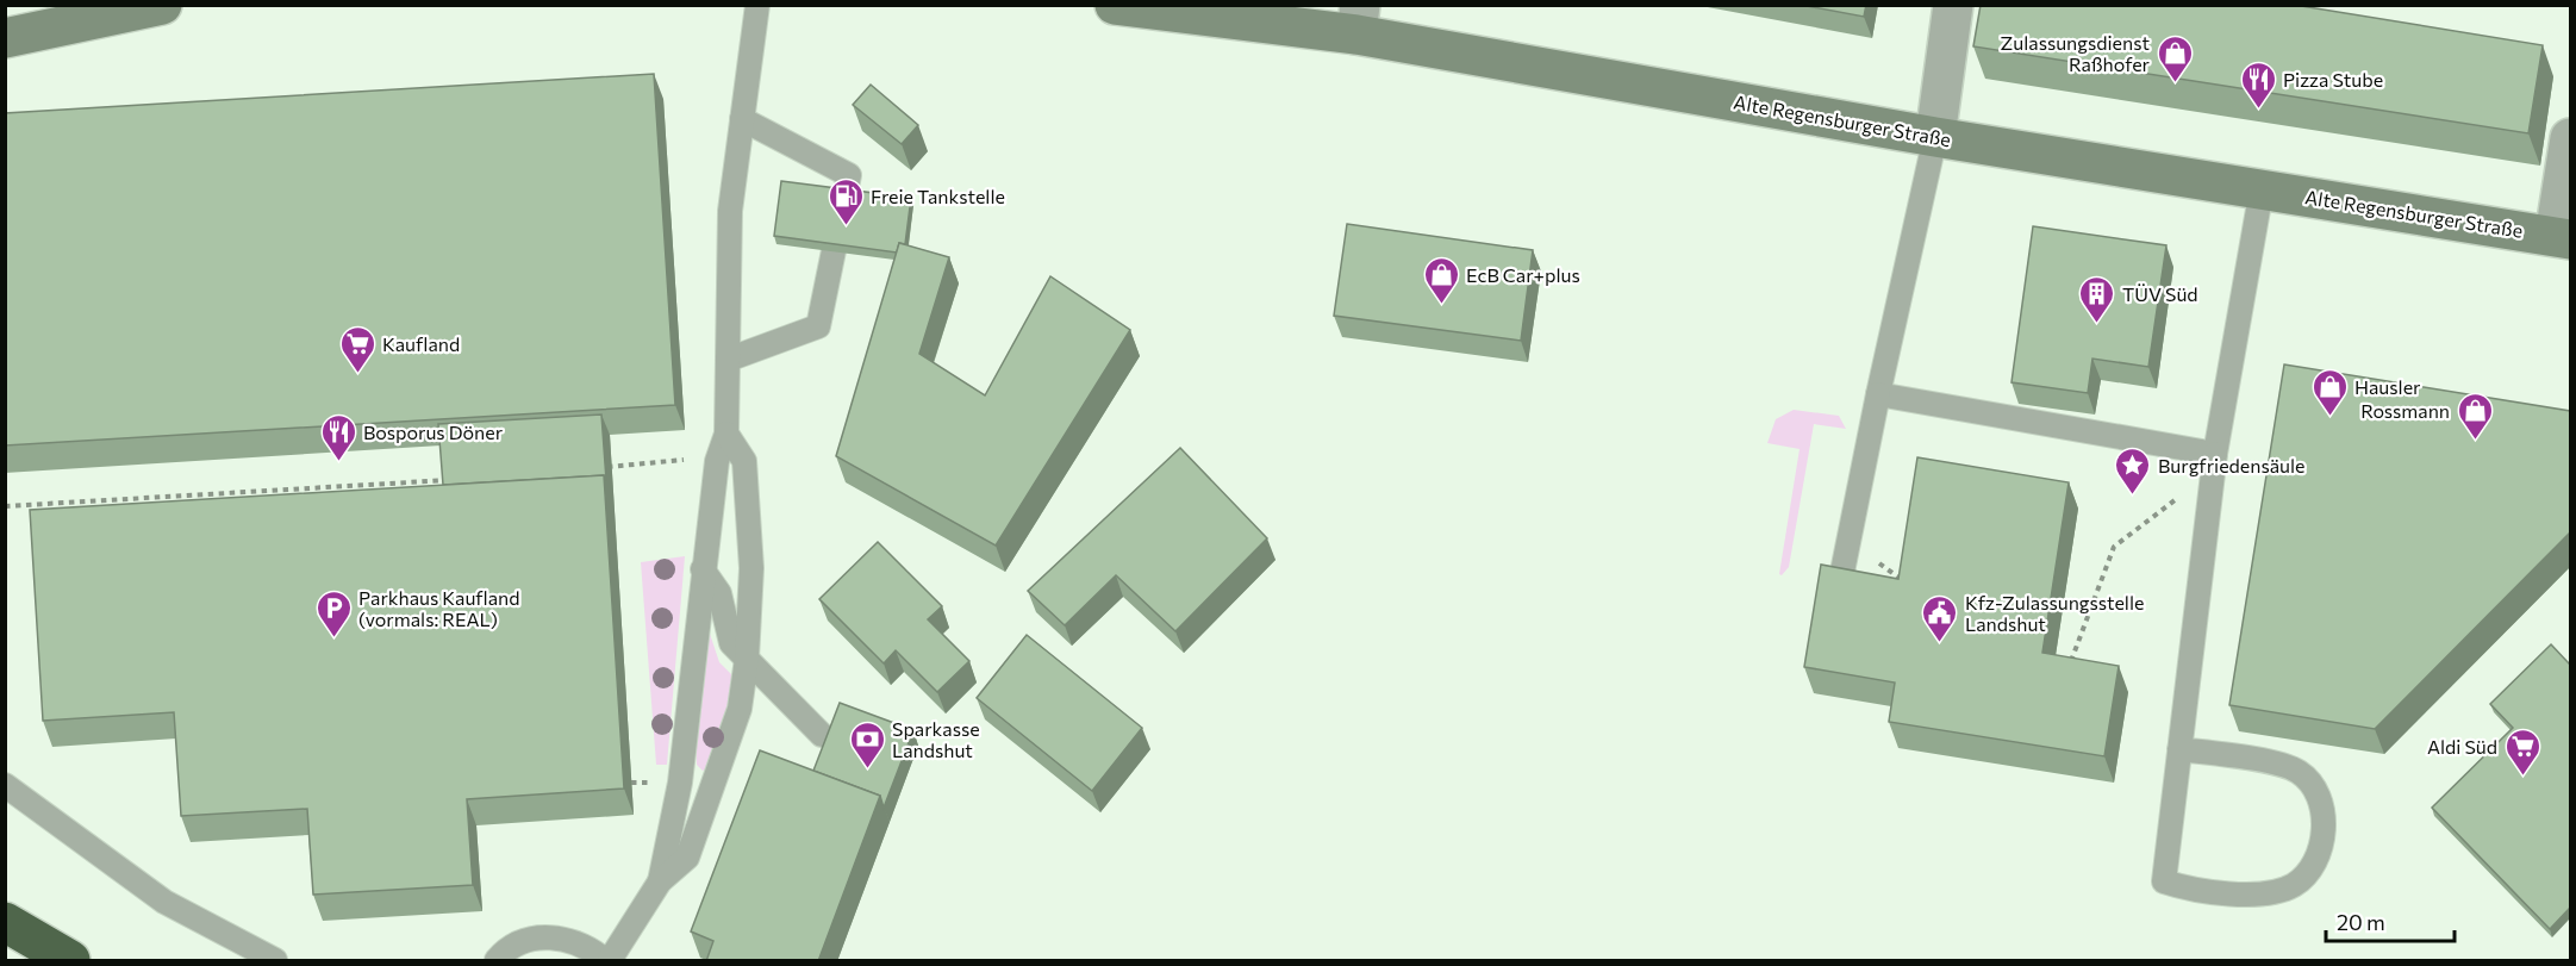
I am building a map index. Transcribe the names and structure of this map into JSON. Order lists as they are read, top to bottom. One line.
{"streets":{"street":["Alte Regensburger Straße"]},"places":{"shop":["Zulassungsdienst Raßhofer","EcB Car+plus","Hausler","Rossmann"],"restaurant":["Pizza Stube","Bosporus Döner"],"fuel station":["Freie Tankstelle"],"building":["TÜV Süd"],"supermarket":["Kaufland","Aldi Süd"],"place":["Burgfriedensäule"],"parking":["Parkhaus Kaufland (vormals: REAL)"],"public building":["Kfz-Zulassungsstelle Landshut"],"bank":["Sparkasse Landshut"]},"scale_bar":"20 m"}
